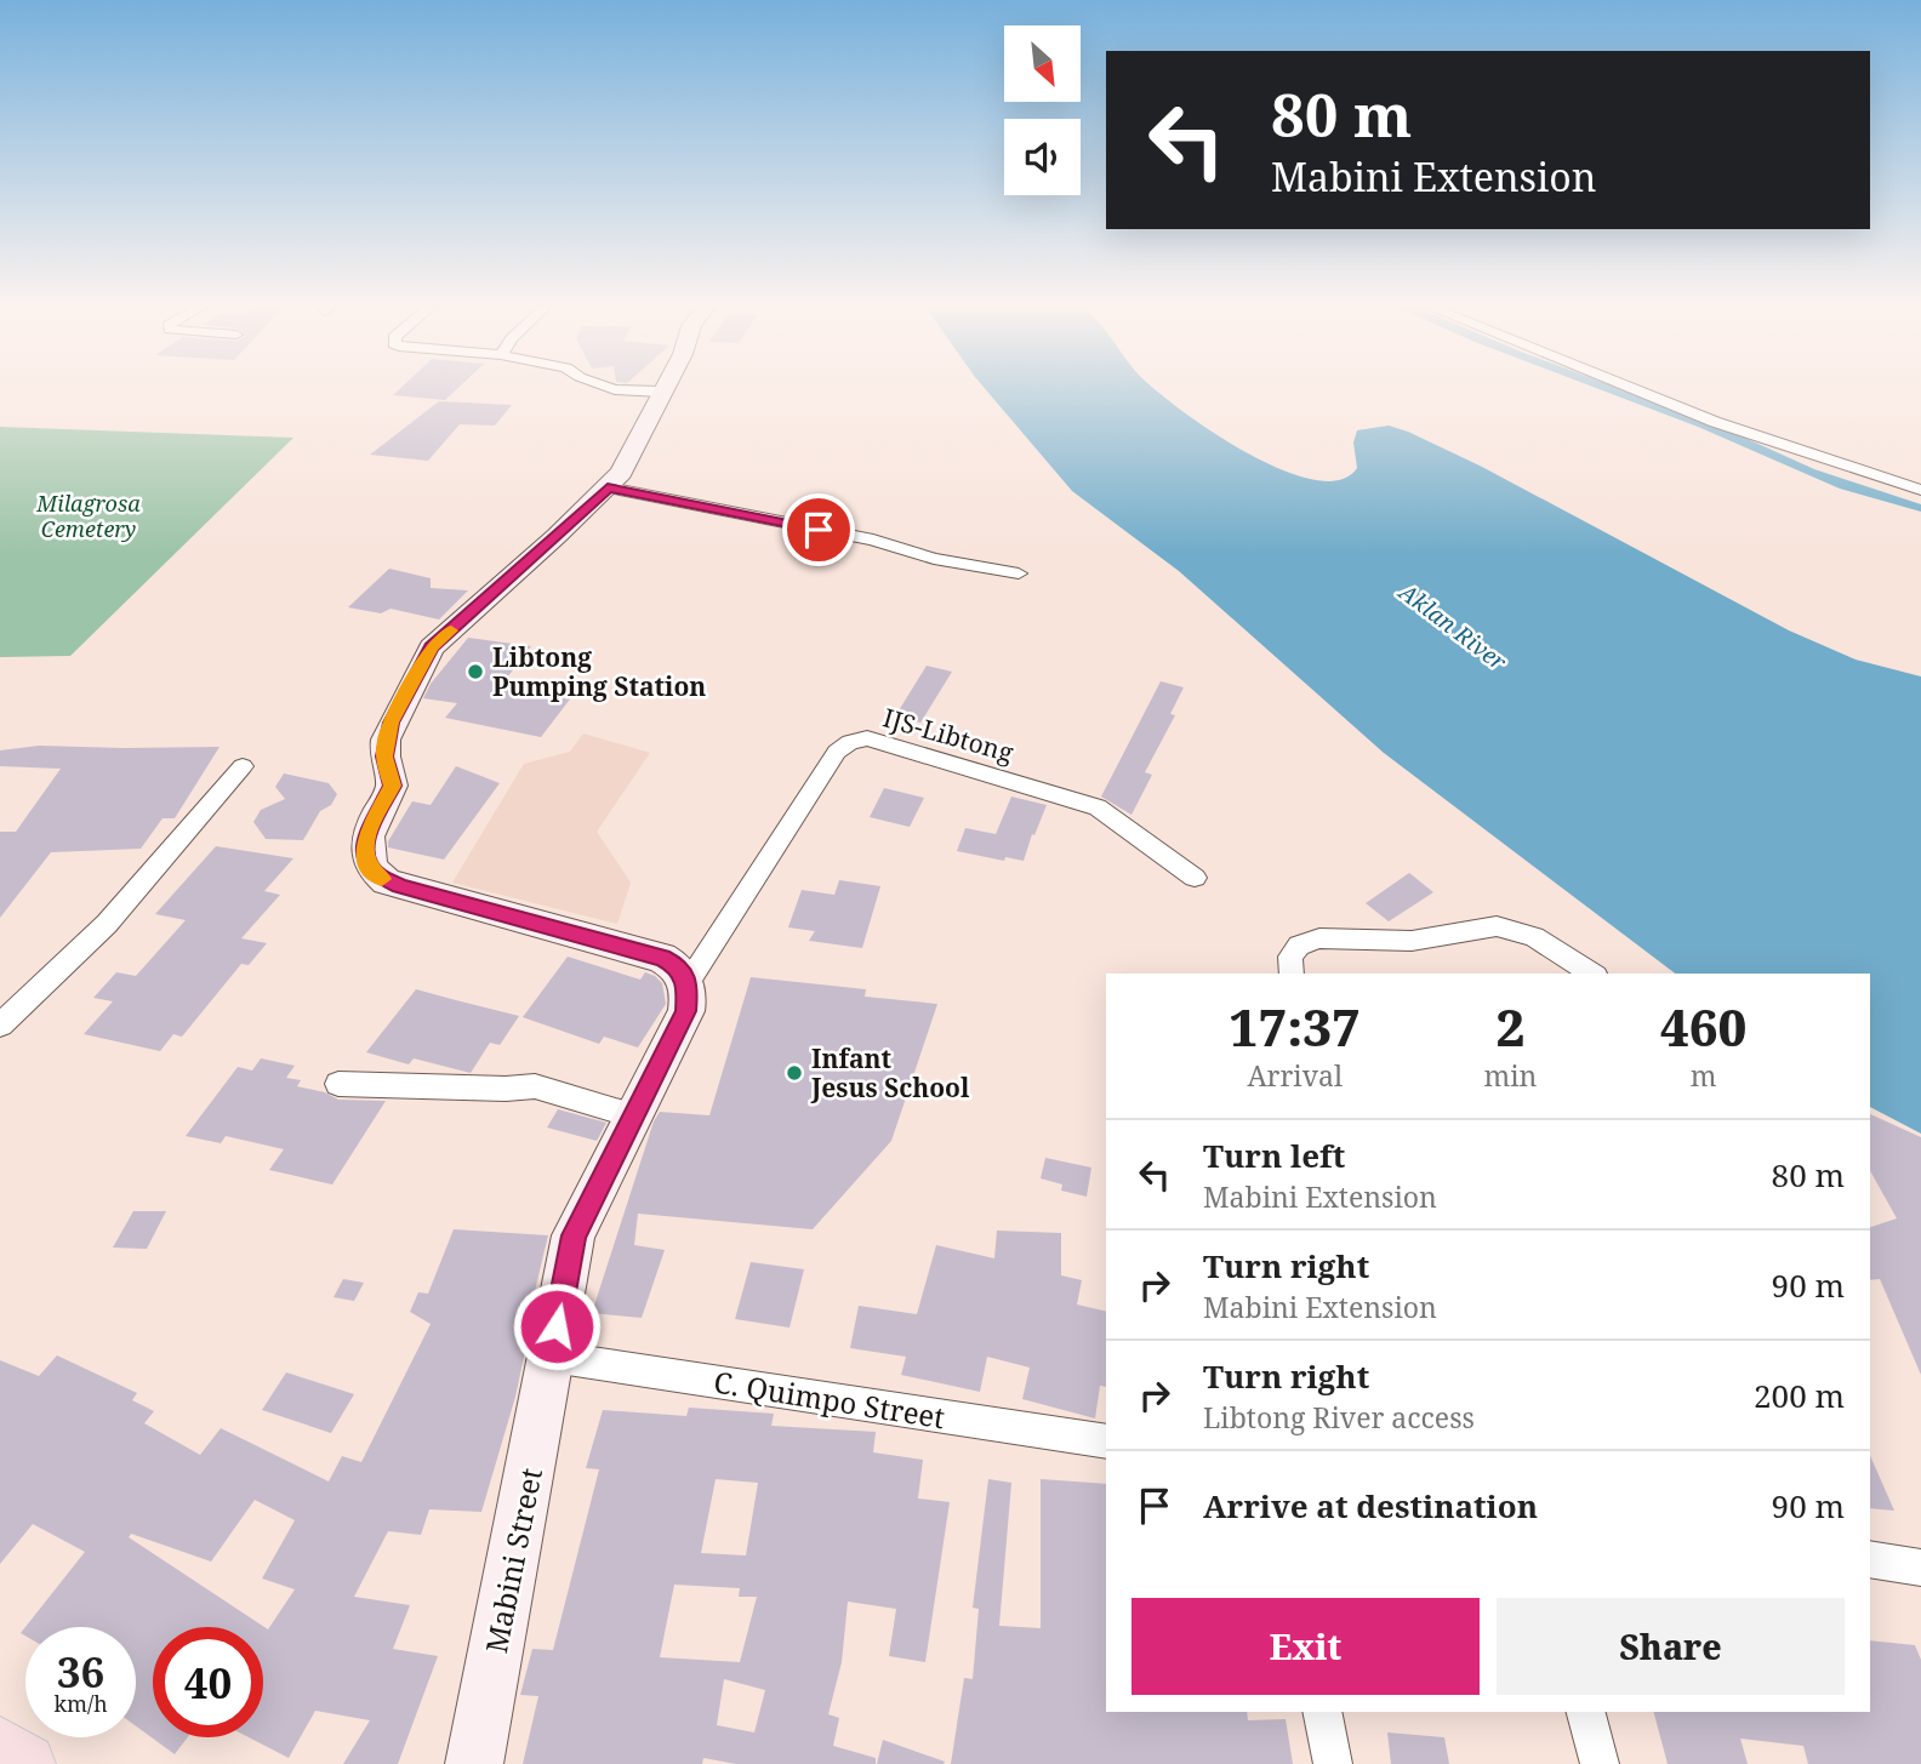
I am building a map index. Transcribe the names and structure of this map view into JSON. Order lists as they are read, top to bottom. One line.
{"streets":{"street":["IJS-Libtong","C. Quimpo Street","Mabini Street"]},"crossings":[["IJS-Libtong","Mabini Street"],["C. Quimpo Street","Mabini Street"]],"water":["Aklan River"],"parks":["Milagrosa Cemetery"],"places":["Libtong Pumping Station","Infant Jesus School"],"north":"bottom right","page":{"turn":["80 m","Mabini Extension"],"eta":["17:37","Arrival","2","min","460","m"],"list":[{"name":"Turn left","note":"Mabini Extension","value":"80 m"},{"name":"Turn right","note":"Mabini Extension","value":"90 m"},{"name":"Turn right","note":"Libtong River access","value":"200 m"},{"name":"Arrive at destination","value":"90 m"}],"buttons":["Exit","Share"],"speed":"36 km/h","limit":"40"}}
